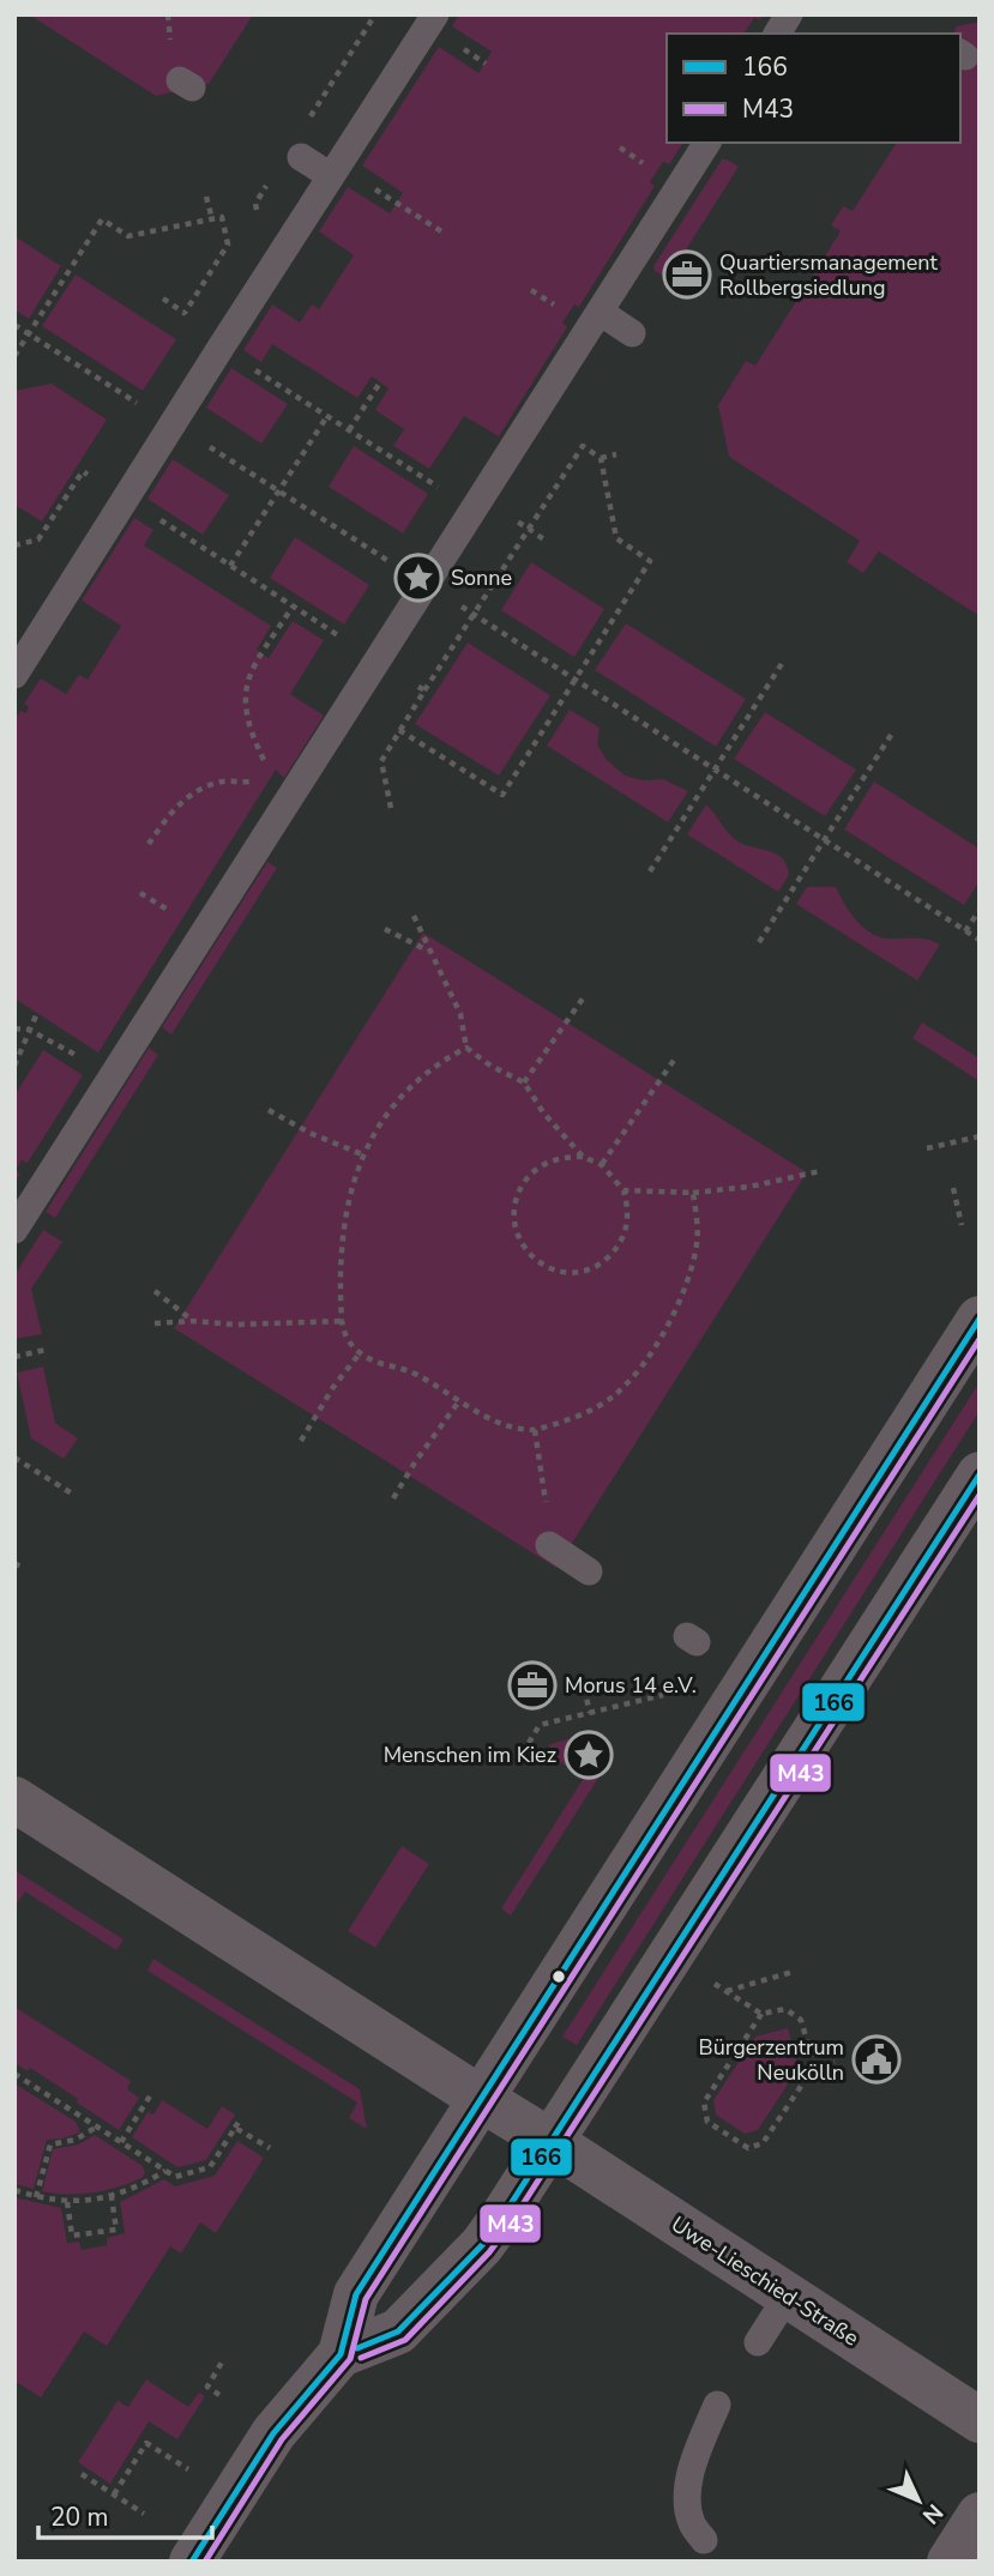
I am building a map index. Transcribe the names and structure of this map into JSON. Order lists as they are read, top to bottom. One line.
{"streets":{"street":["Uwe-Lieschied-Straße"]},"places":{"office":["Quartiersmanagement Rollbergsiedlung","Morus 14 e.V."],"place":["Sonne","Menschen im Kiez"],"public building":["Bürgerzentrum Neukölln"]},"lines":["transit line 166","transit line M43"],"legend":["166","M43"],"scale_bar":"20 m","north":"bottom right"}
